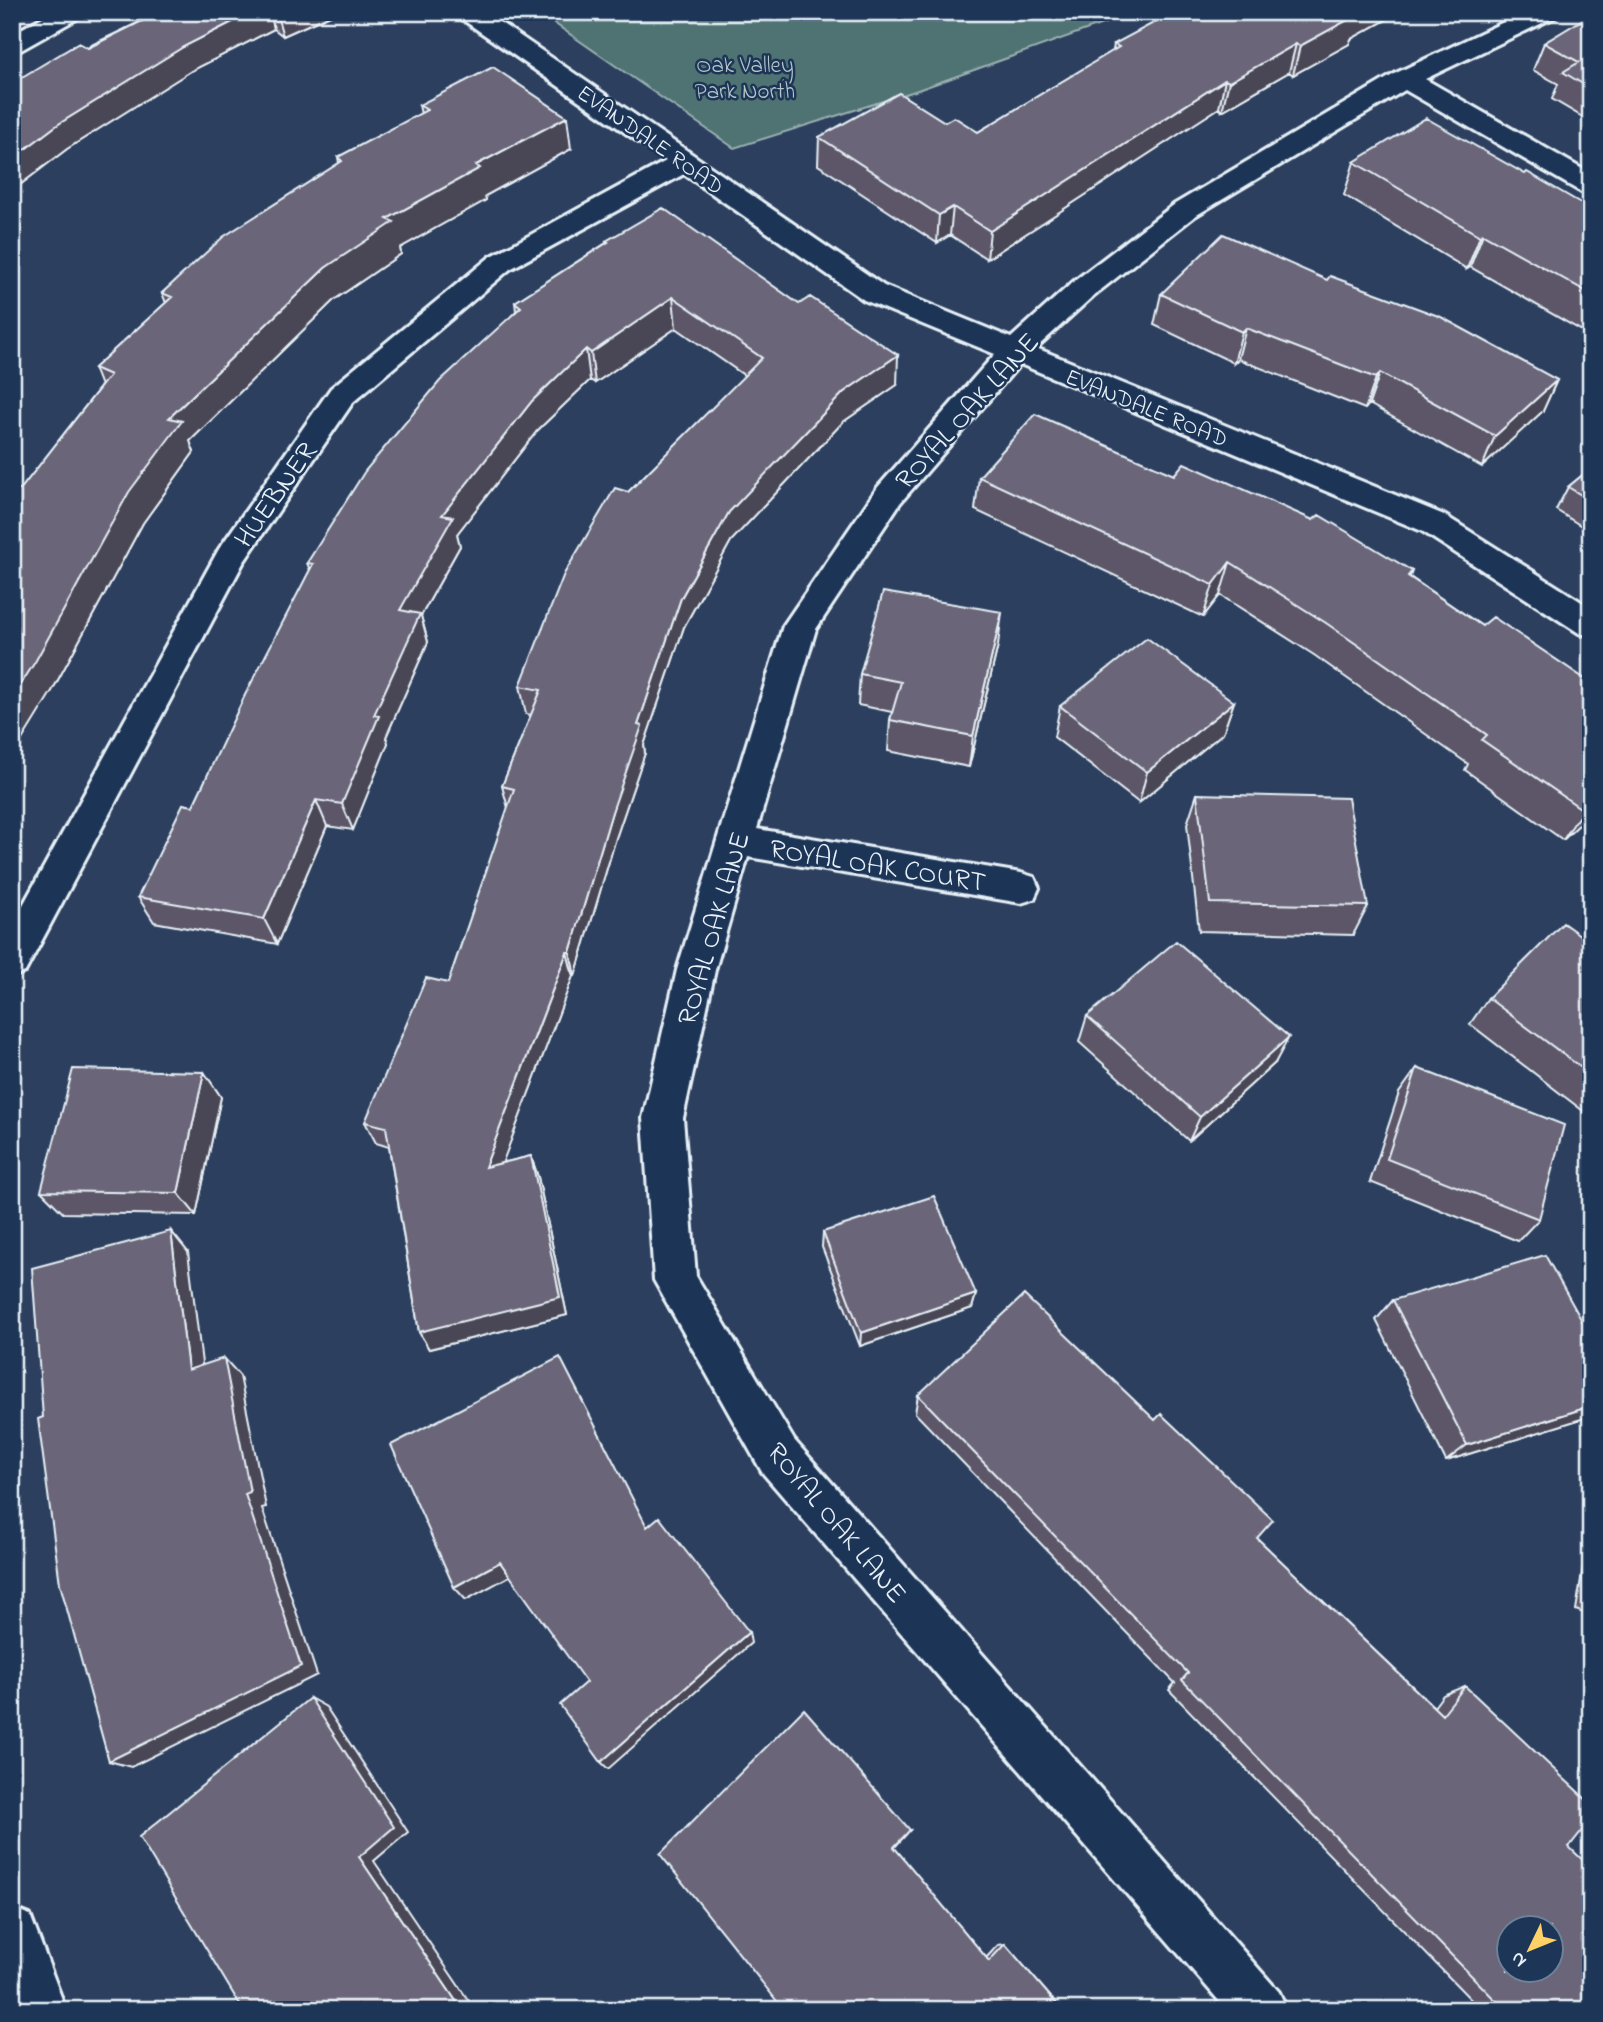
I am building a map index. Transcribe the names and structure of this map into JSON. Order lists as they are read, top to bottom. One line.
{"streets":{"street":["EVANDALE ROAD","ROYAL OAK LANE","HUEBNER","ROYAL OAK COURT"]},"crossings":[["EVANDALE ROAD","ROYAL OAK LANE"],["EVANDALE ROAD","HUEBNER"],["ROYAL OAK LANE","ROYAL OAK COURT"]],"parks":["Oak Valley Park North"],"north":"bottom left"}
